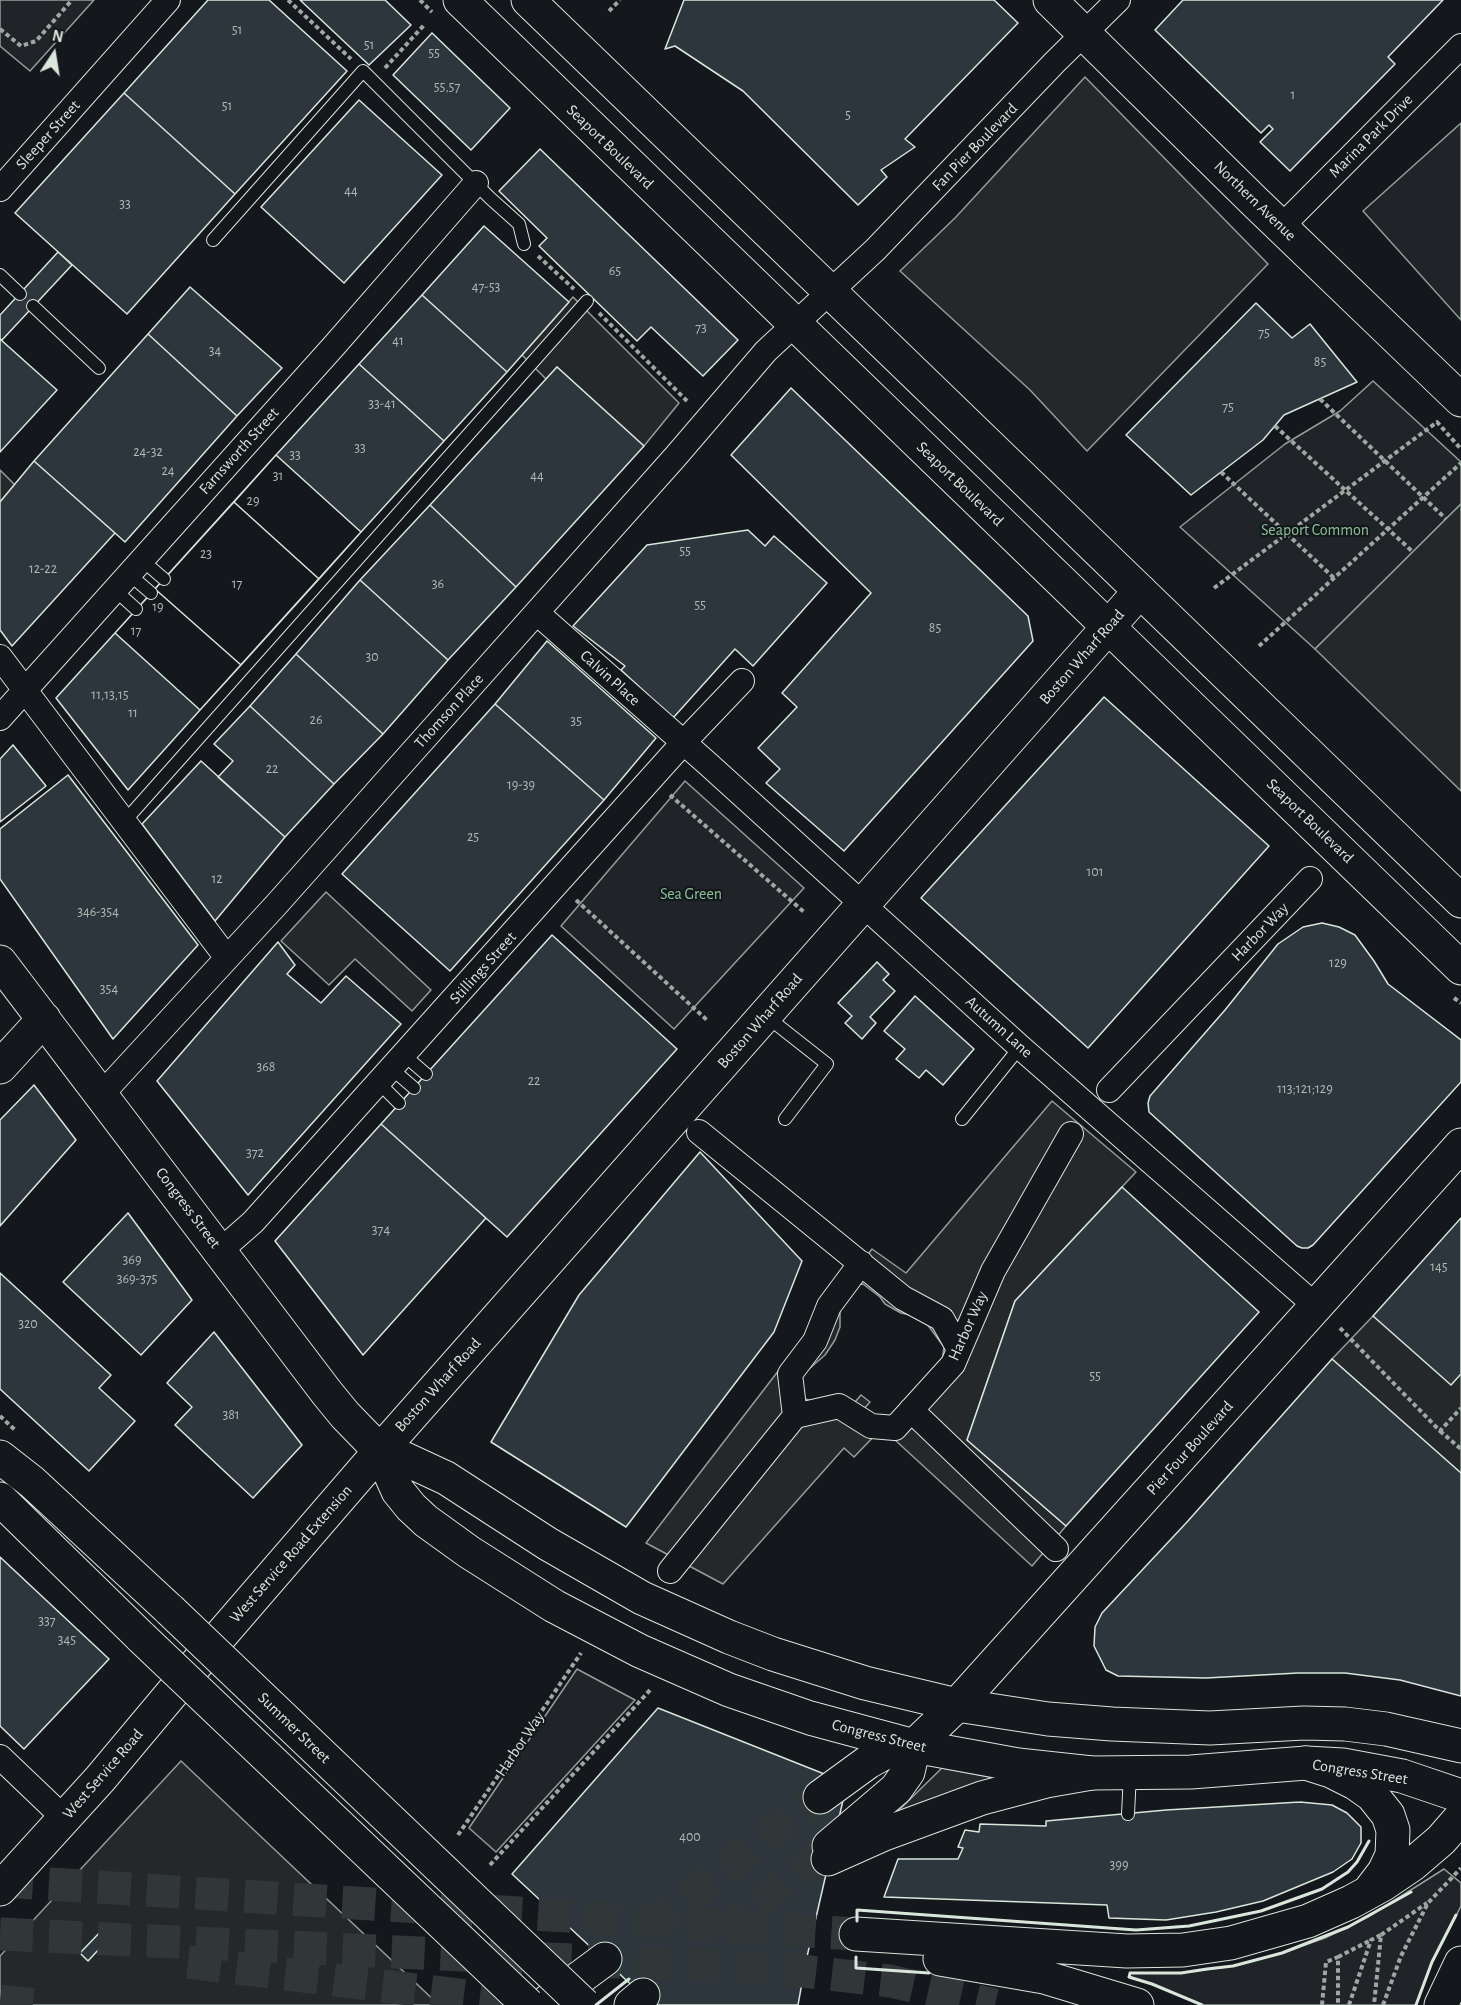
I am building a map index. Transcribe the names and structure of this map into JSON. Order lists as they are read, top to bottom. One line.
{"streets":{"main road":["Seaport Boulevard","Northern Avenue","Boston Wharf Road","Congress Street","Pier Four Boulevard","West Service Road Extension","Summer Street","West Service Road"],"street":["Sleeper Street","Marina Park Drive","Fan Pier Boulevard","Farnsworth Street","Calvin Place","Thomson Place","Harbor Way","Stillings Street","Autumn Lane"]},"crossings":[["Marina Park Drive","Northern Avenue"],["Seaport Boulevard","Fan Pier Boulevard"],["Seaport Boulevard","Boston Wharf Road"],["Seaport Boulevard","Thomson Place"],["Fan Pier Boulevard","Northern Avenue"],["Fan Pier Boulevard","Thomson Place"],["Boston Wharf Road","Autumn Lane"],["Boston Wharf Road","Congress Street"],["Boston Wharf Road","West Service Road Extension"],["Calvin Place","Thomson Place"],["Calvin Place","Stillings Street"],["Calvin Place","Autumn Lane"],["Thomson Place","Congress Street"],["Stillings Street","Autumn Lane"],["Stillings Street","Congress Street"],["Autumn Lane","Pier Four Boulevard"],["Congress Street","Pier Four Boulevard"],["Congress Street","West Service Road Extension"],["West Service Road Extension","West Service Road"]],"parks":["Seaport Common","Sea Green"],"house_numbers":["51","51","55","55,57","1","51","5","44","33","65","47-53","73","75","41","34","85","33-41","75","33","24-32","33","24","31","44","29","55","23","12-22","17","36","55","19","85","17","30","11,13,15","11","26","35","22","19-39","25","101","12","346-354","129","354","368","22","113;121;129","372","374","369","145","369-375","320","55","381","337","345","400","399"],"north":"top"}
